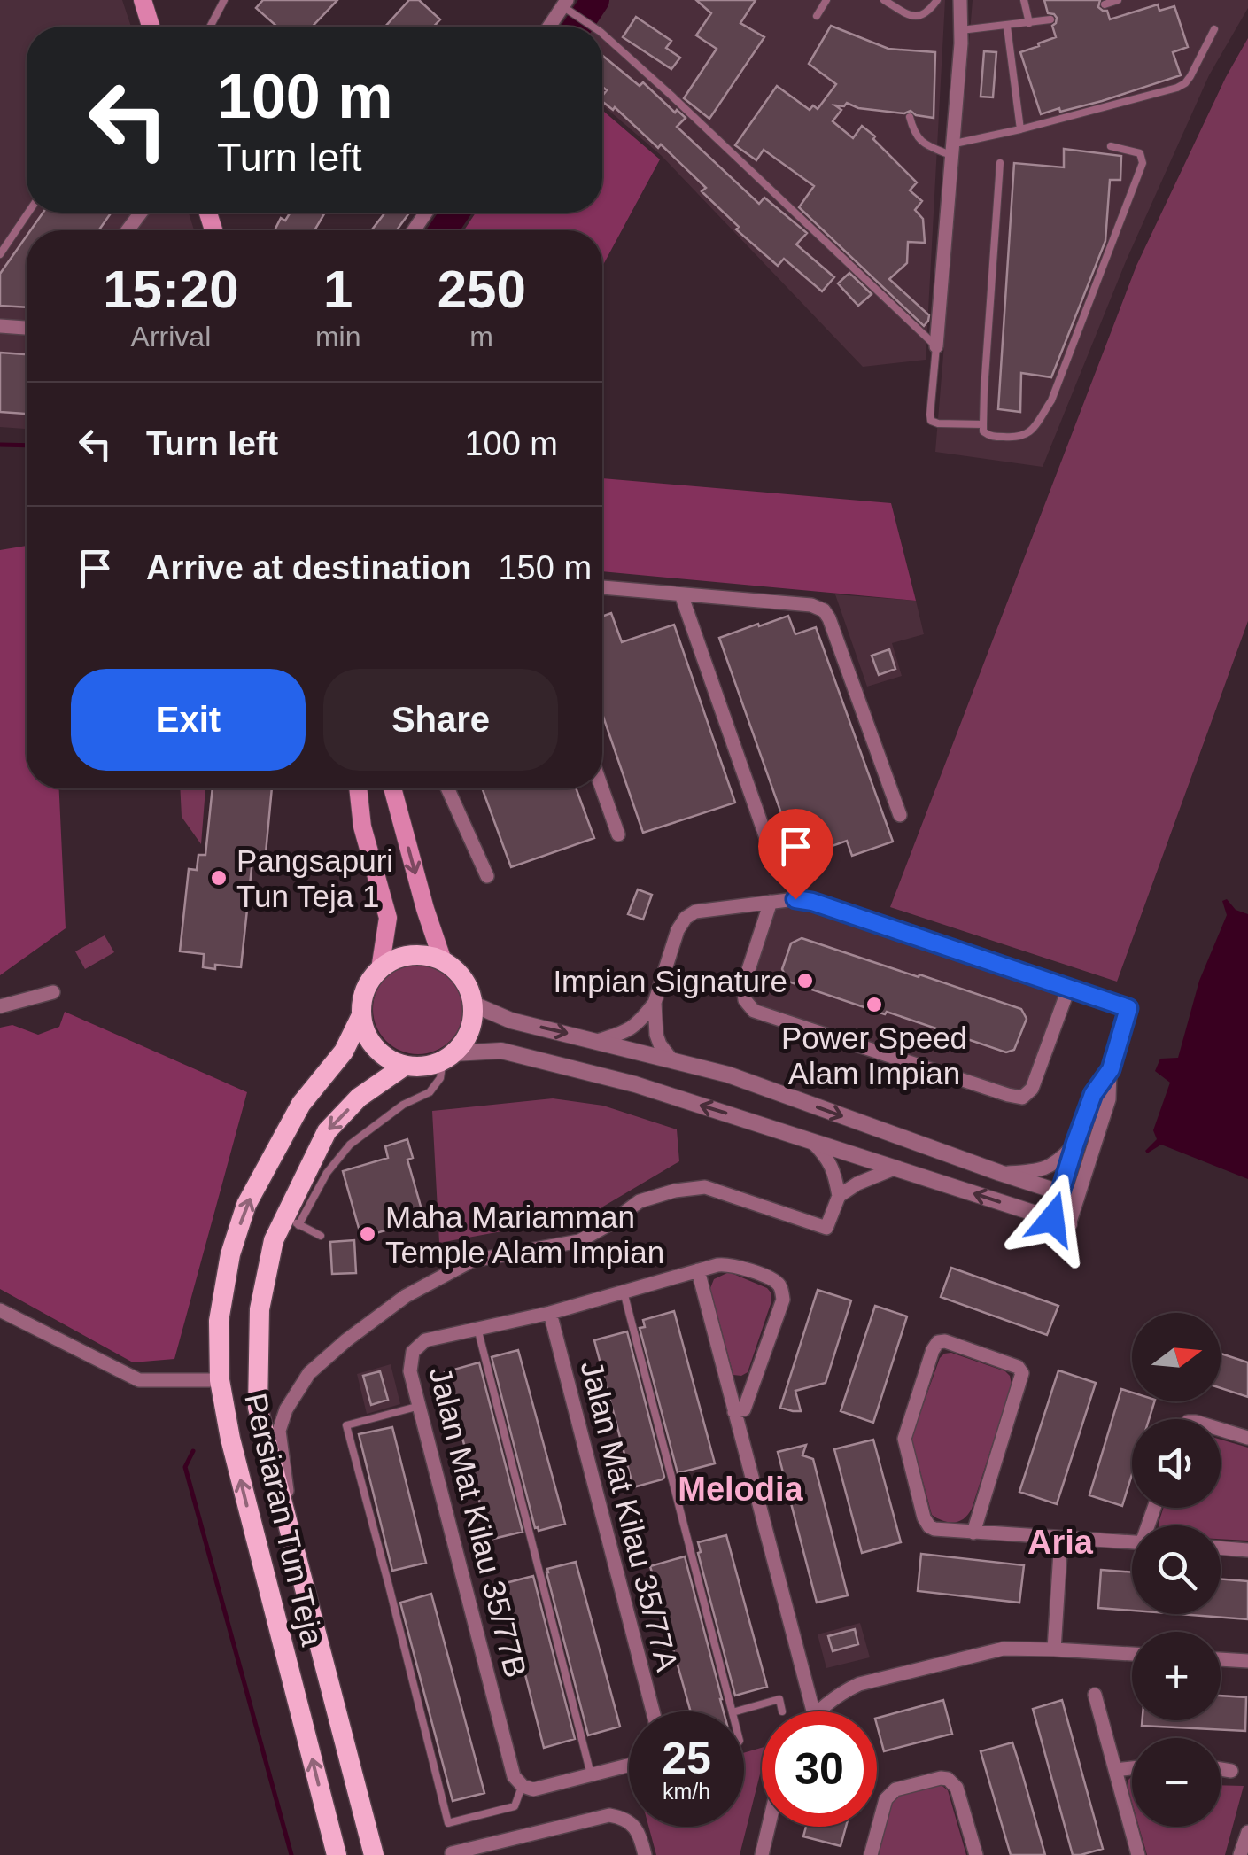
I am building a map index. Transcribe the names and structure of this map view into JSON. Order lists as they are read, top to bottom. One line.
{"streets":{"main road":["Persiaran Tun Teja"],"street":["Jalan Mat Kilau 35/77A","Jalan Mat Kilau 35/77B"]},"crossings":[["Jalan Mat Kilau 35/77A","Jalan Mat Kilau 35/77B"]],"districts":["Melodia","Aria"],"places":["Pangsapuri Tun Teja 1","Impian Signature","Power Speed Alam Impian","Maha Mariamman Temple Alam Impian"],"north":"right","page":{"turn":["100 m","Turn left"],"eta":["15:20","Arrival","1","min","250","m"],"list":[{"name":"Turn left","value":"100 m"},{"name":"Arrive at destination","value":"150 m"}],"buttons":["Exit","Share"],"map_buttons":["+","−"],"speed":"25 km/h","limit":"30"}}
